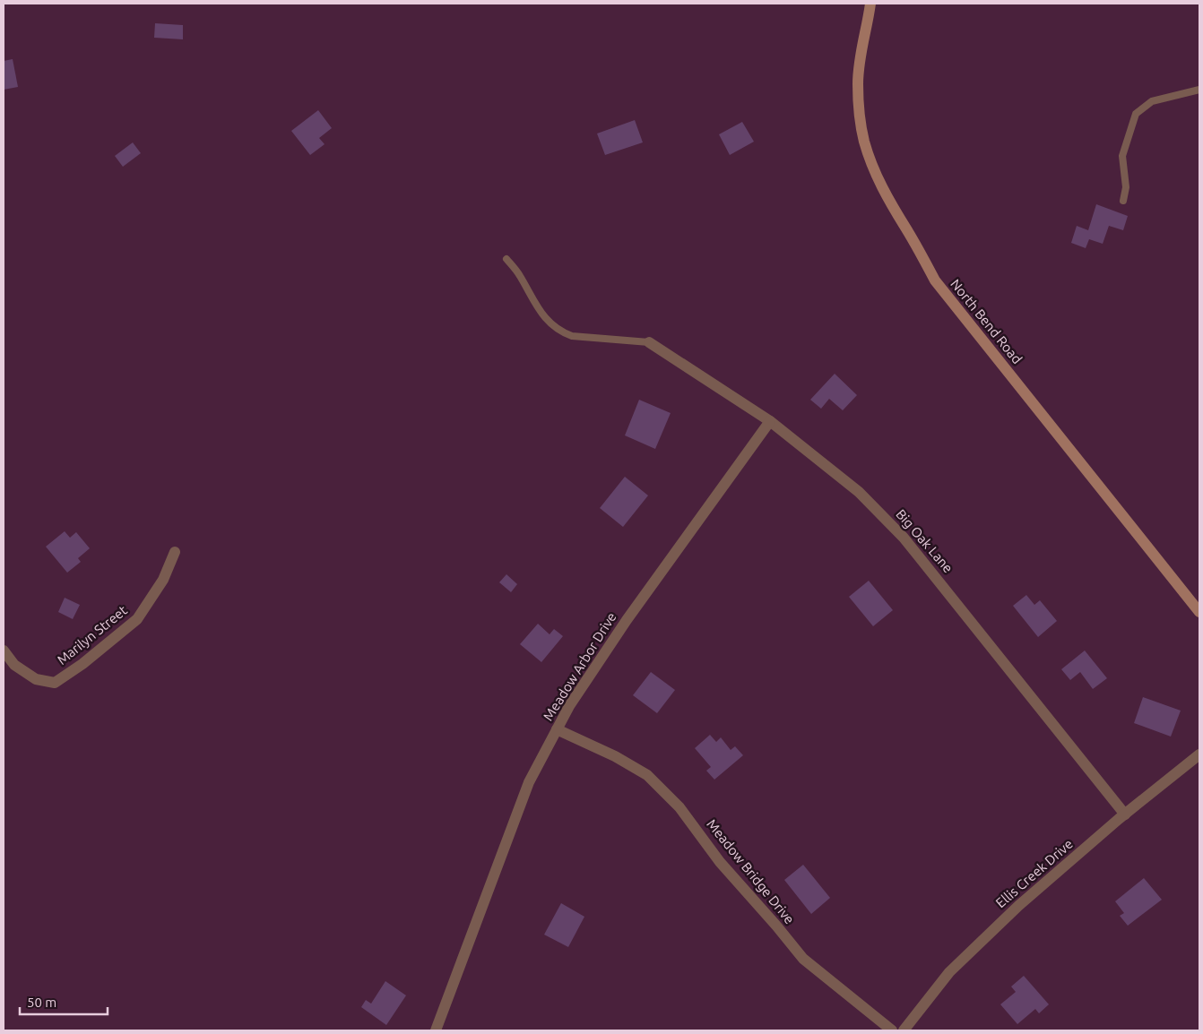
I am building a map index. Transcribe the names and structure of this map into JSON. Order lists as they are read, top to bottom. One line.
{"streets":{"street":["North Bend Road","Big Oak Lane","Marilyn Street","Meadow Arbor Drive","Meadow Bridge Drive","Ellis Creek Drive"]},"crossings":[["Big Oak Lane","Meadow Arbor Drive"],["Big Oak Lane","Ellis Creek Drive"],["Meadow Arbor Drive","Meadow Bridge Drive"]],"scale_bar":"50 m"}
